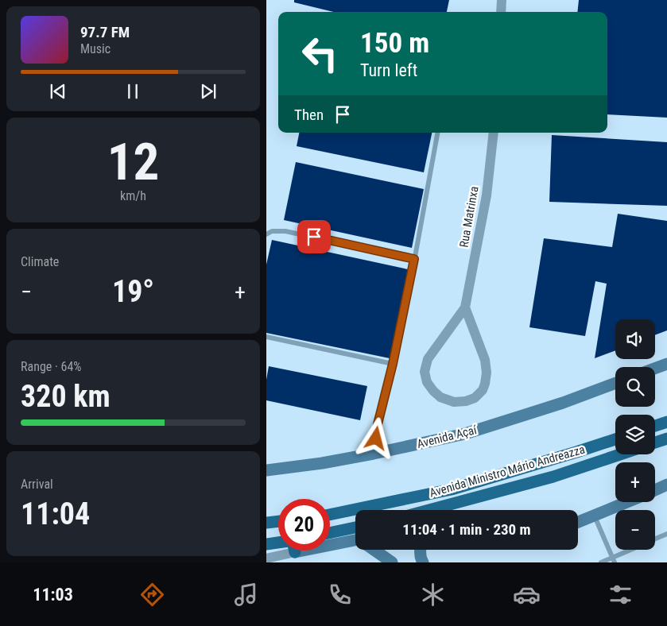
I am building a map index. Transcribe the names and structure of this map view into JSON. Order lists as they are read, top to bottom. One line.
{"streets":{"main road":["Avenida Ministro Mário Andreazza"],"street":["Rua Matrinxa","Avenida Açaí"]},"page":{"turn":["150 m","Turn left"],"song":["97.7 FM","Music"],"then":"Then","tile":[["12","km/h"],"Climate",["Range · 64%","320 km"],["Arrival","11:04"]],"heat":["−","19°","+"],"map_buttons":["+","−"],"limit":"20","trip":"11:04 · 1 min · 230 m","tabs":"11:03"}}
